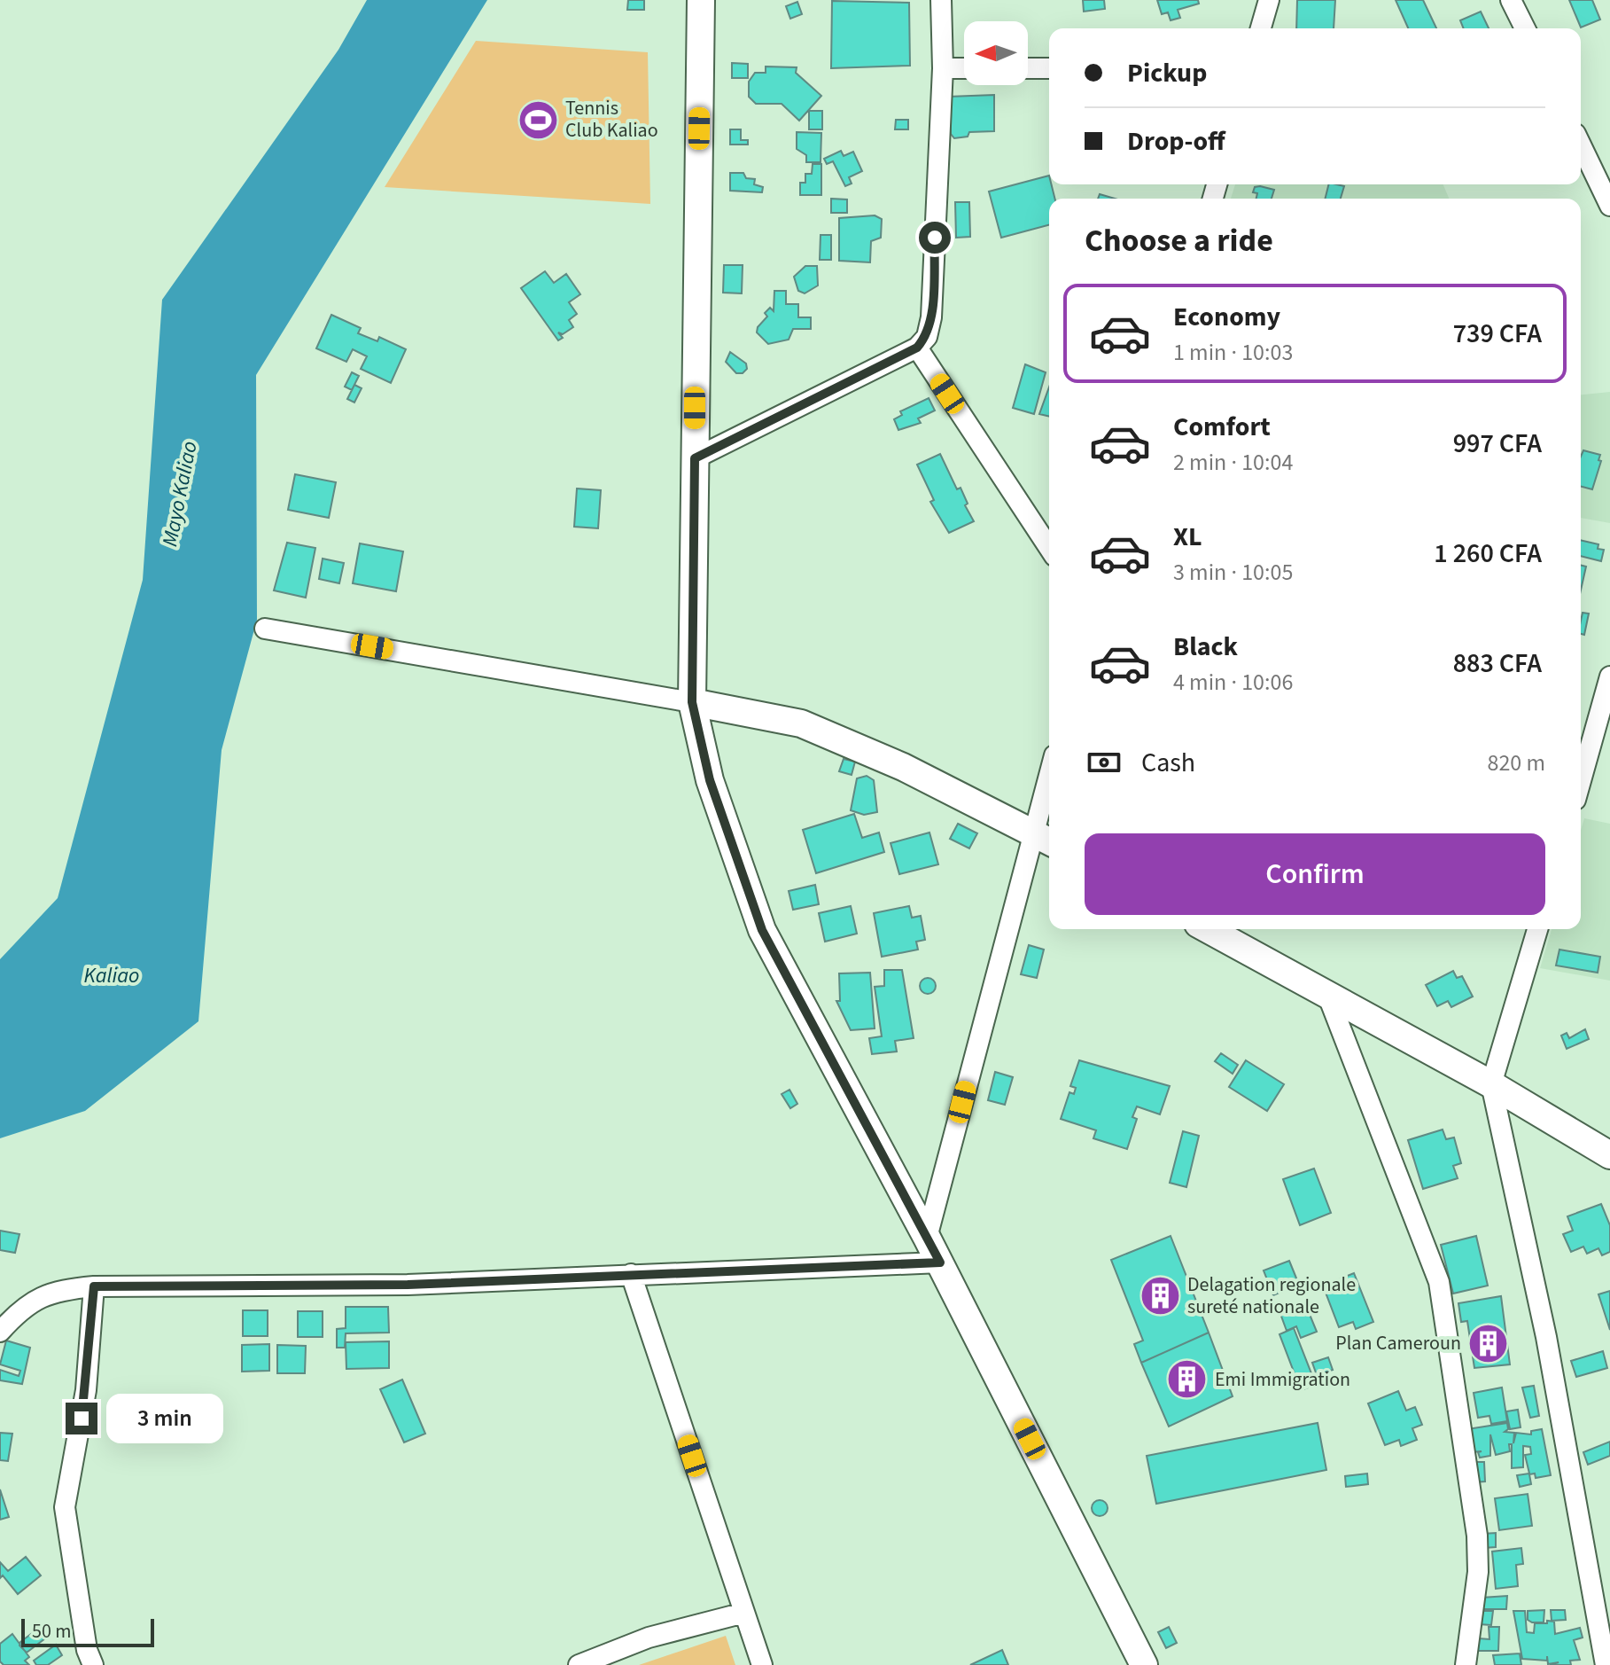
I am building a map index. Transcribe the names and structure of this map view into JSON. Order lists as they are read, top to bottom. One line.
{"water":["Mayo Kaliao","Kaliao"],"places":{"sports":["Tennis Club Kaliao"],"building":["Delagation regionale sureté nationale","Plan Cameroun","Emi Immigration"]},"scale_bar":"50 m","north":"left","page":{"banner":["Pickup","Drop-off"],"heading":"Choose a ride","list":[{"name":"Economy","note":"1 min · 10:03","value":"739 CFA"},{"name":"Comfort","note":"2 min · 10:04","value":"997 CFA"},{"name":"XL","note":"3 min · 10:05","value":"1 260 CFA"},{"name":"Black","note":"4 min · 10:06","value":"883 CFA"}],"pay":["Cash","820 m"],"buttons":"Confirm","bubble":"3 min","scale":"50 m"}}
